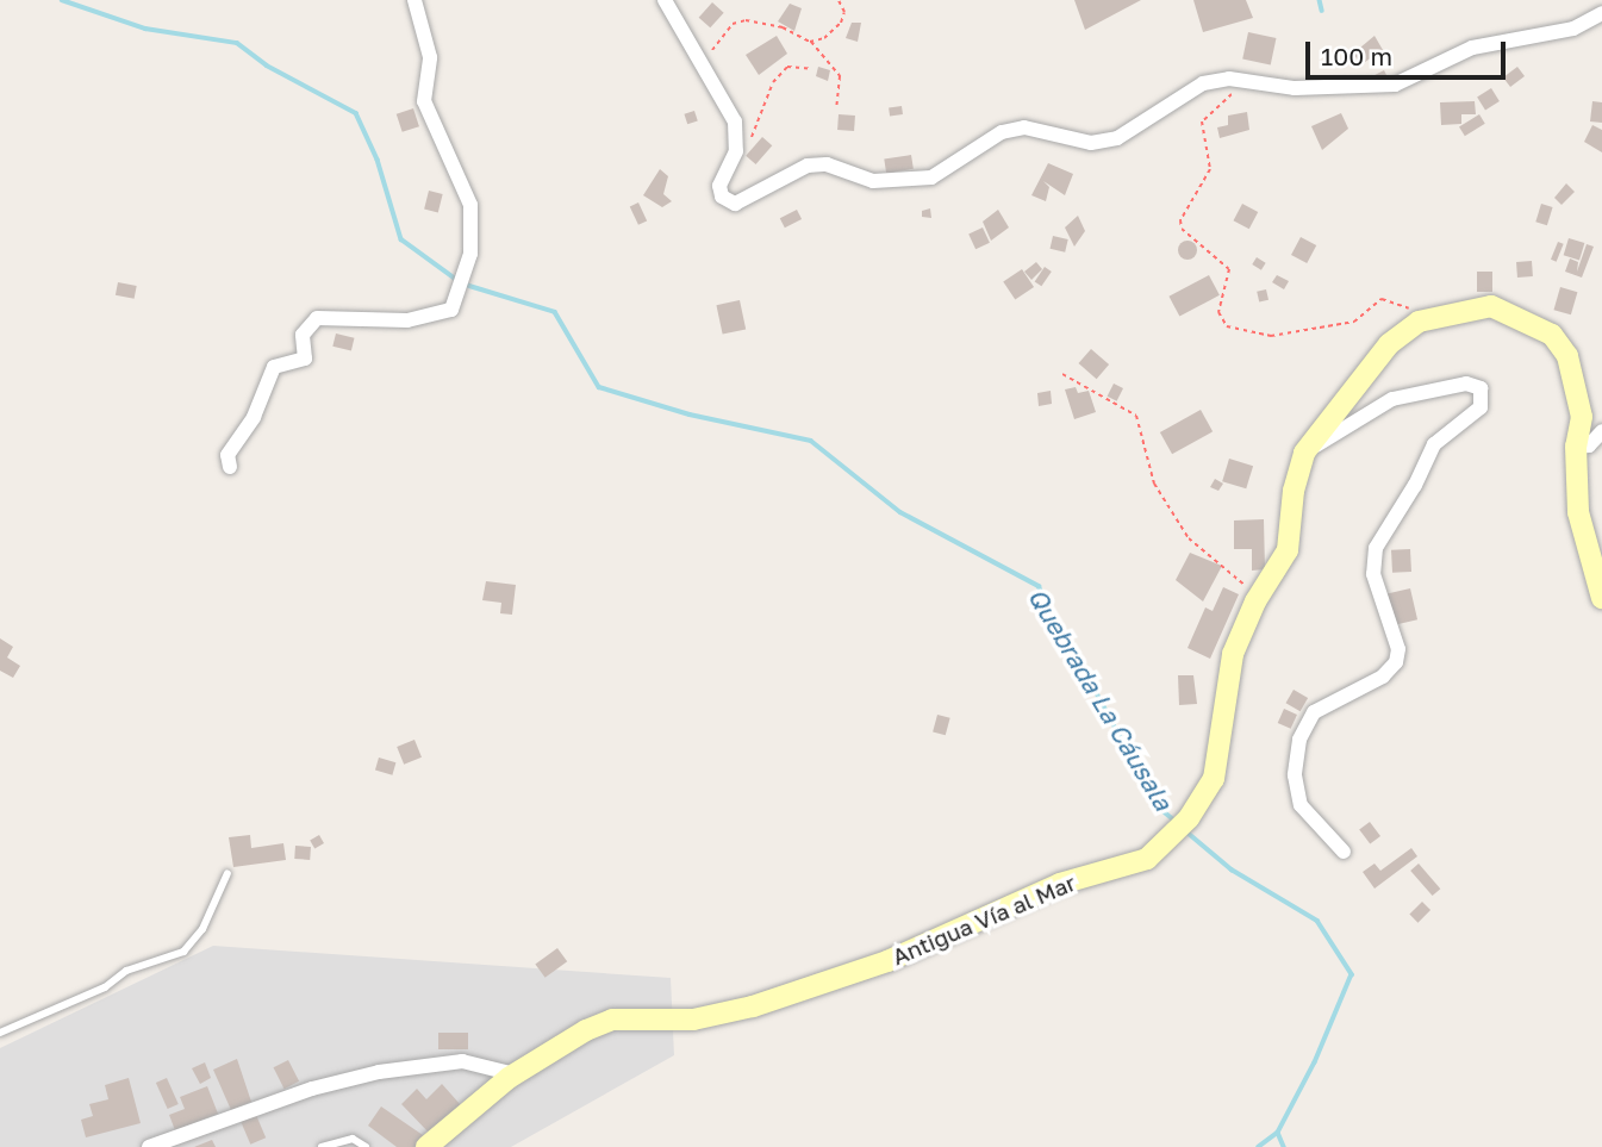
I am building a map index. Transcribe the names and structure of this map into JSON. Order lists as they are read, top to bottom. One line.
{"streets":{"main road":["Antigua Vía al Mar"]},"water":["Quebrada La Cáusala"],"scale_bar":"100 m"}
